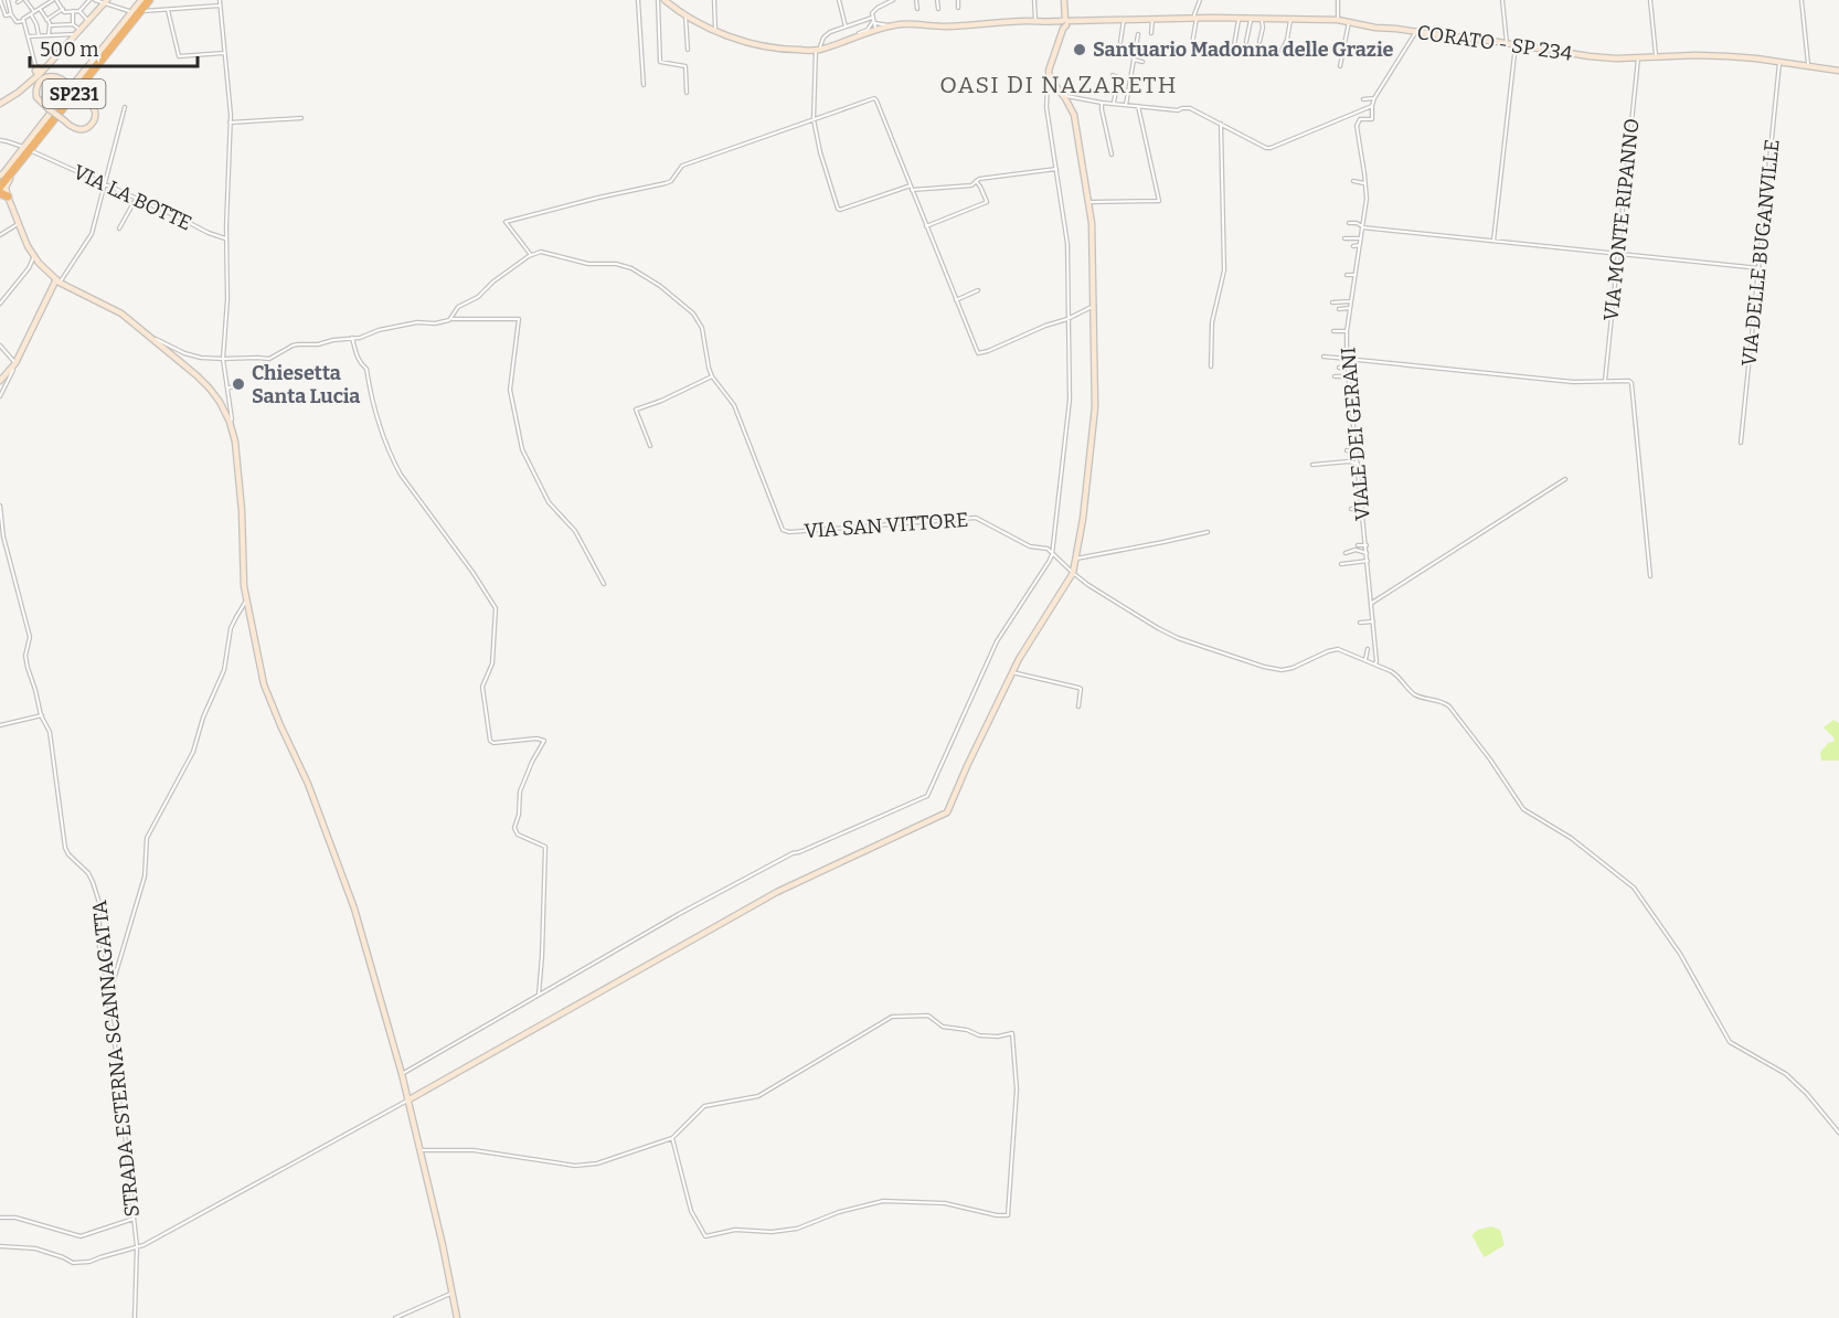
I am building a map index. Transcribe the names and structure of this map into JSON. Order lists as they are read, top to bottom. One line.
{"streets":{"highway":["SP231"],"main road":["CORATO - SP 234"],"street":["VIA LA BOTTE","VIA MONTE RIPANNO","VIA DELLE BUGANVILLE","VIALE DEI GERANI","VIA SAN VITTORE","STRADA ESTERNA SCANNAGATTA"]},"crossings":[["CORATO - SP 234","VIA MONTE RIPANNO"],["CORATO - SP 234","VIA DELLE BUGANVILLE"],["CORATO - SP 234","VIALE DEI GERANI"]],"districts":["OASI DI NAZARETH"],"places":["Santuario Madonna delle Grazie","Chiesetta Santa Lucia"],"scale_bar":"500 m"}
